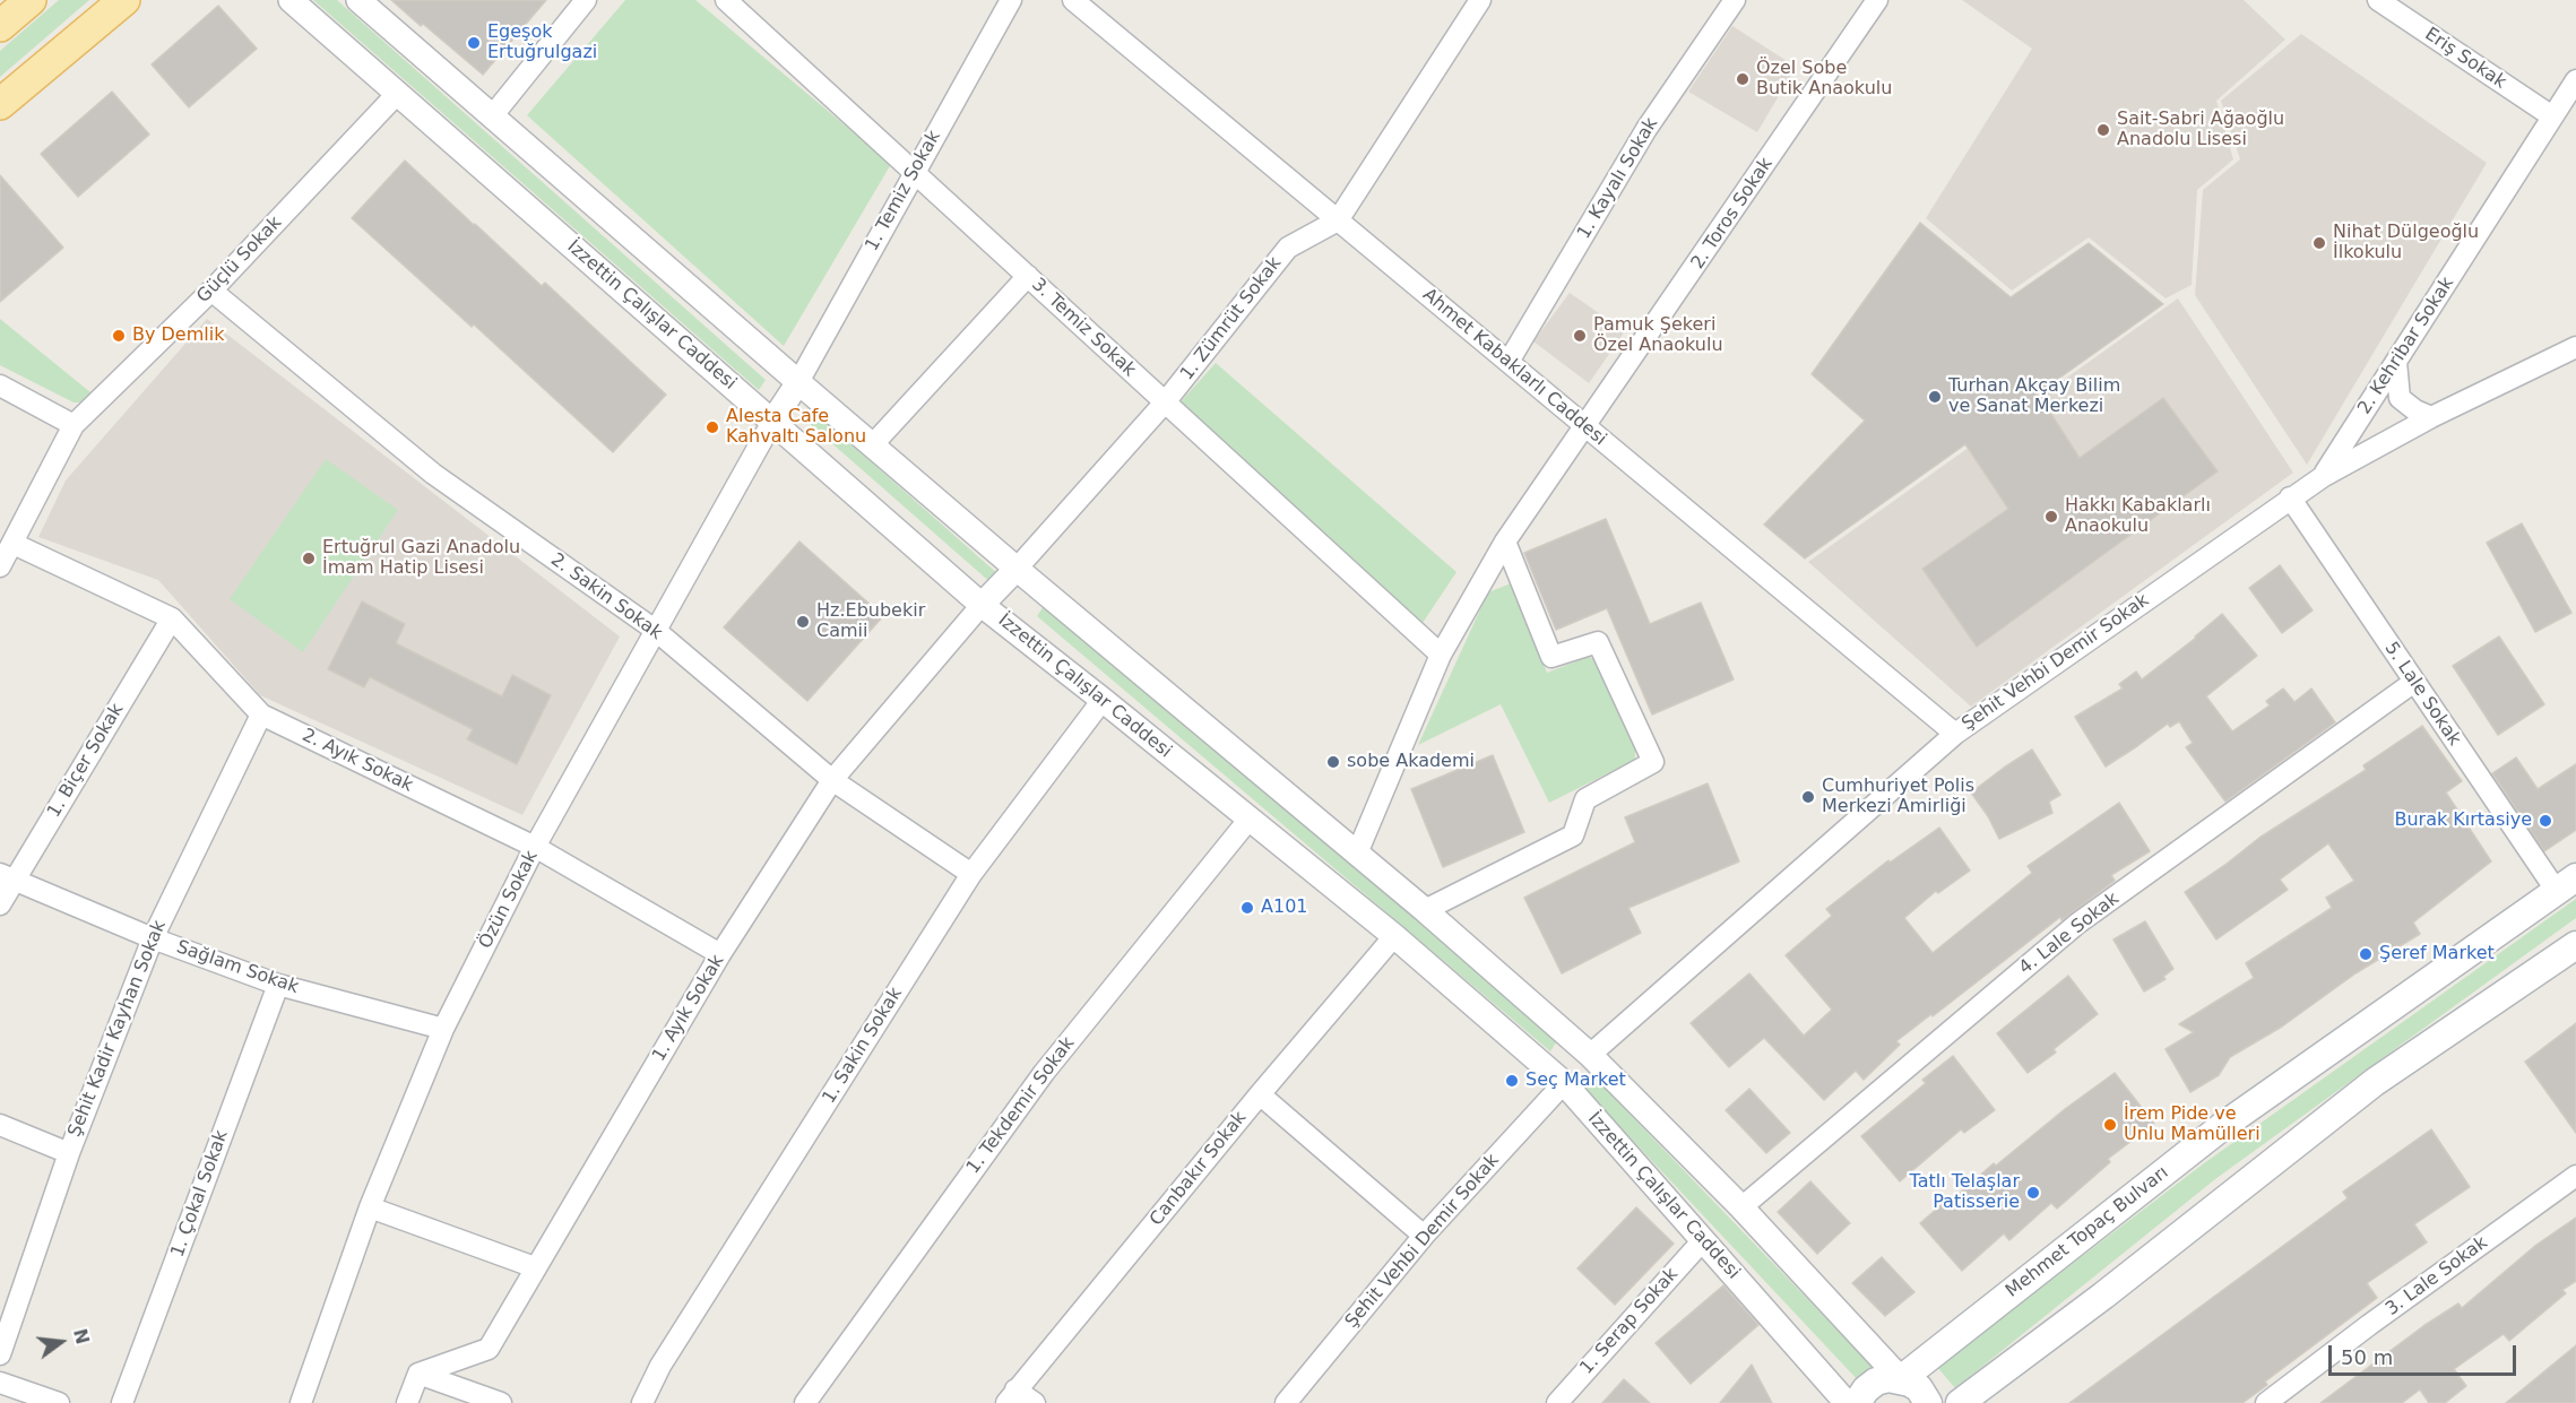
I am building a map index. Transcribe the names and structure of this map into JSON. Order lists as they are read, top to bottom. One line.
{"streets":{"main road":["Mehmet Topaç Bulvarı"],"street":["Eriş Sokak","1. Kayalı Sokak","1. Temiz Sokak","2. Toros Sokak","Güçlü Sokak","İzzettin Çalışlar Caddesi","1. Zümrüt Sokak","3. Temiz Sokak","2. Kehribar Sokak","Ahmet Kabaklarlı Caddesi","2. Sakin Sokak","Şehit Vehbi Demir Sokak","5. Lale Sokak","1. Biçer Sokak","2. Ayık Sokak","Özün Sokak","4. Lale Sokak","Sağlam Sokak","1. Ayık Sokak","Şehit Kadir Kayhan Sokak","1. Sakin Sokak","1. Tekdemir Sokak","Canbakır Sokak","1. Çokal Sokak","3. Lale Sokak","1. Serap Sokak"]},"crossings":[["Eriş Sokak","2. Kehribar Sokak"],["1. Kayalı Sokak","Ahmet Kabaklarlı Caddesi"],["1. Temiz Sokak","3. Temiz Sokak"],["2. Toros Sokak","3. Temiz Sokak"],["2. Toros Sokak","Ahmet Kabaklarlı Caddesi"],["Güçlü Sokak","İzzettin Çalışlar Caddesi"],["Güçlü Sokak","2. Sakin Sokak"],["Güçlü Sokak","2. Ayık Sokak"],["İzzettin Çalışlar Caddesi","Şehit Vehbi Demir Sokak"],["İzzettin Çalışlar Caddesi","Özün Sokak"],["İzzettin Çalışlar Caddesi","1. Ayık Sokak"],["İzzettin Çalışlar Caddesi","1. Sakin Sokak"],["İzzettin Çalışlar Caddesi","1. Tekdemir Sokak"],["İzzettin Çalışlar Caddesi","Canbakır Sokak"],["İzzettin Çalışlar Caddesi","1. Serap Sokak"],["1. Zümrüt Sokak","3. Temiz Sokak"],["1. Zümrüt Sokak","Ahmet Kabaklarlı Caddesi"],["2. Kehribar Sokak","Şehit Vehbi Demir Sokak"],["Ahmet Kabaklarlı Caddesi","Şehit Vehbi Demir Sokak"],["2. Sakin Sokak","Özün Sokak"],["2. Sakin Sokak","1. Ayık Sokak"],["2. Sakin Sokak","1. Sakin Sokak"],["Şehit Vehbi Demir Sokak","5. Lale Sokak"],["5. Lale Sokak","4. Lale Sokak"],["5. Lale Sokak","Mehmet Topaç Bulvarı"],["1. Biçer Sokak","2. Ayık Sokak"],["1. Biçer Sokak","Sağlam Sokak"],["2. Ayık Sokak","Özün Sokak"],["2. Ayık Sokak","1. Ayık Sokak"],["2. Ayık Sokak","Şehit Kadir Kayhan Sokak"],["Özün Sokak","Sağlam Sokak"],["Sağlam Sokak","Şehit Kadir Kayhan Sokak"],["Sağlam Sokak","1. Çokal Sokak"]],"places":["Egeşok Ertuğrulgazi","Özel Sobe Butik Anaokulu","Sait-Sabri Ağaoğlu Anadolu Lisesi","Nihat Dülgeoğlu İlkokulu","By Demlik","Pamuk Şekeri Özel Anaokulu","Turhan Akçay Bilim ve Sanat Merkezi","Alesta Cafe Kahvaltı Salonu","Hakkı Kabaklarlı Anaokulu","Ertuğrul Gazi Anadolu İmam Hatip Lisesi","Hz.Ebubekir Camii","sobe Akademi","Cumhuriyet Polis Merkezi Amirliği","Burak Kırtasiye","A101","Şeref Market","Seç Market","İrem Pide ve Unlu Mamülleri","Tatlı Telaşlar Patisserie"],"scale_bar":"50 m","north":"right"}
